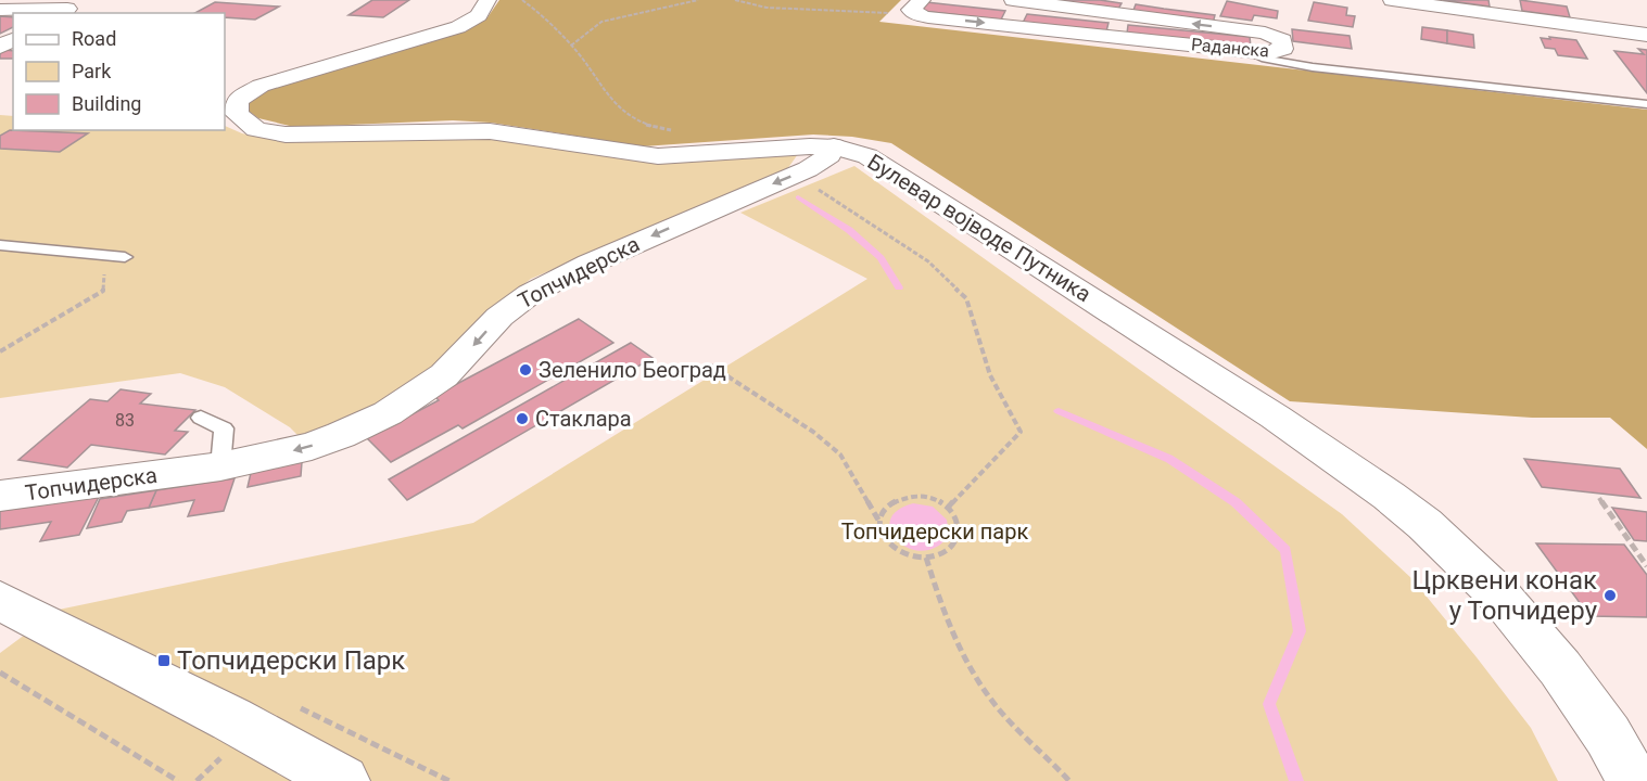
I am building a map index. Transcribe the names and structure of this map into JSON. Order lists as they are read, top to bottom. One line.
{"streets":{"street":["Раданска","Булевар војводе Путника","Топчидерска"]},"crossings":[["Булевар војводе Путника","Топчидерска"]],"one_way":["Топчидерска"],"parks":["Топчидерски парк"],"places":{"other":["Зеленило Београд","Стаклара","Црквени конак у Топчидеру"],"transit":["Топчидерски Парк"]},"house_numbers":["83"],"legend":["Road","Park","Building"]}
